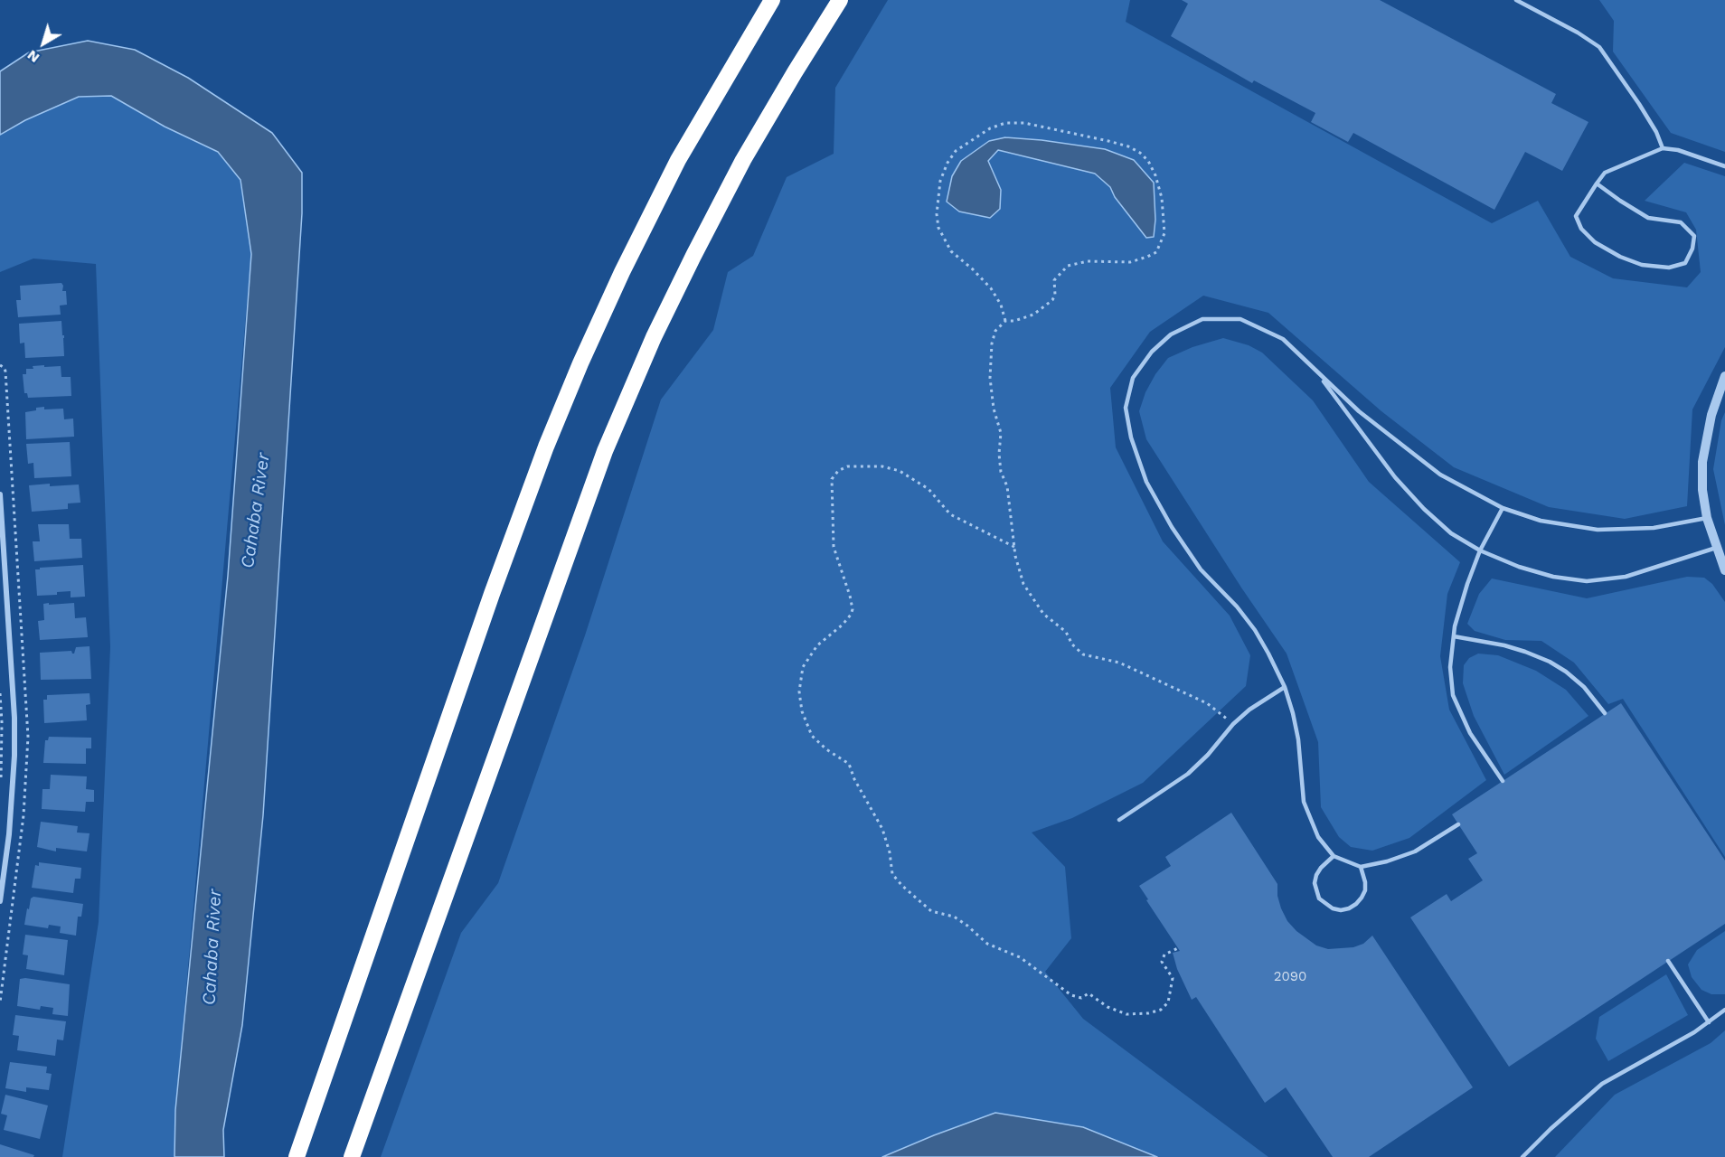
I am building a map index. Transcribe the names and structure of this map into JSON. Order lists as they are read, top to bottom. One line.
{"water":["Cahaba River"],"house_numbers":["2090"],"north":"bottom left"}
